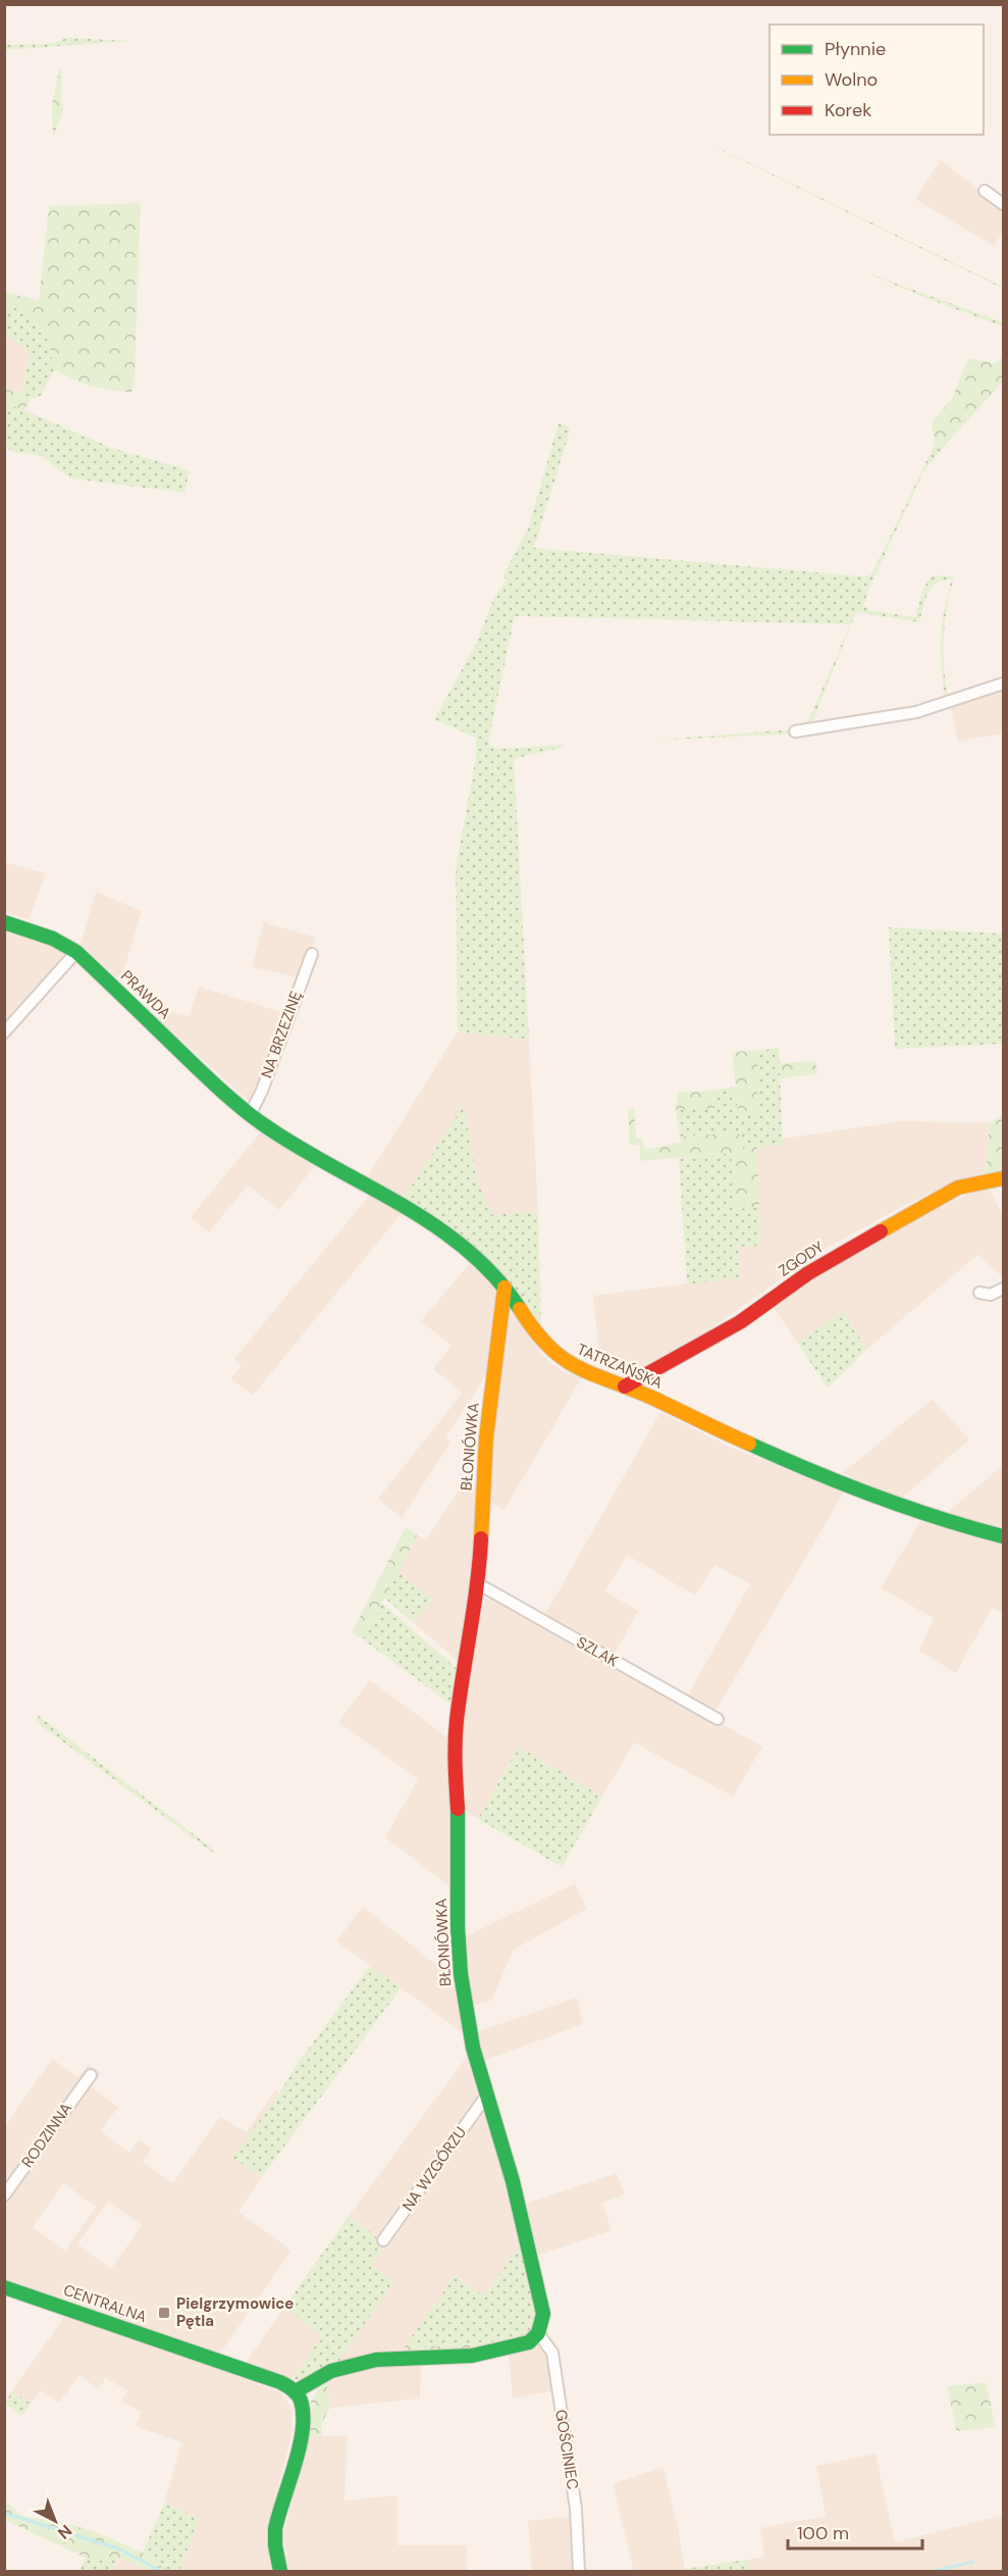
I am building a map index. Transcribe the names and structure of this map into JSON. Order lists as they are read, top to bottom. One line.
{"streets":{"street":["PRAWDA","NA BRZEZINĘ","ZGODY","TATRZAŃSKA","BŁONIÓWKA","SZLAK","RODZINNA","NA WZGÓRZU","CENTRALNA","GOŚCINIEC"]},"crossings":[["PRAWDA","NA BRZEZINĘ"],["PRAWDA","TATRZAŃSKA"],["NA BRZEZINĘ","TATRZAŃSKA"],["ZGODY","TATRZAŃSKA"],["TATRZAŃSKA","BŁONIÓWKA"],["BŁONIÓWKA","SZLAK"],["BŁONIÓWKA","NA WZGÓRZU"],["BŁONIÓWKA","GOŚCINIEC"]],"places":{"transit":["Pielgrzymowice Pętla"]},"legend":["Płynnie","Wolno","Korek"],"scale_bar":"100 m","north":"bottom right"}
